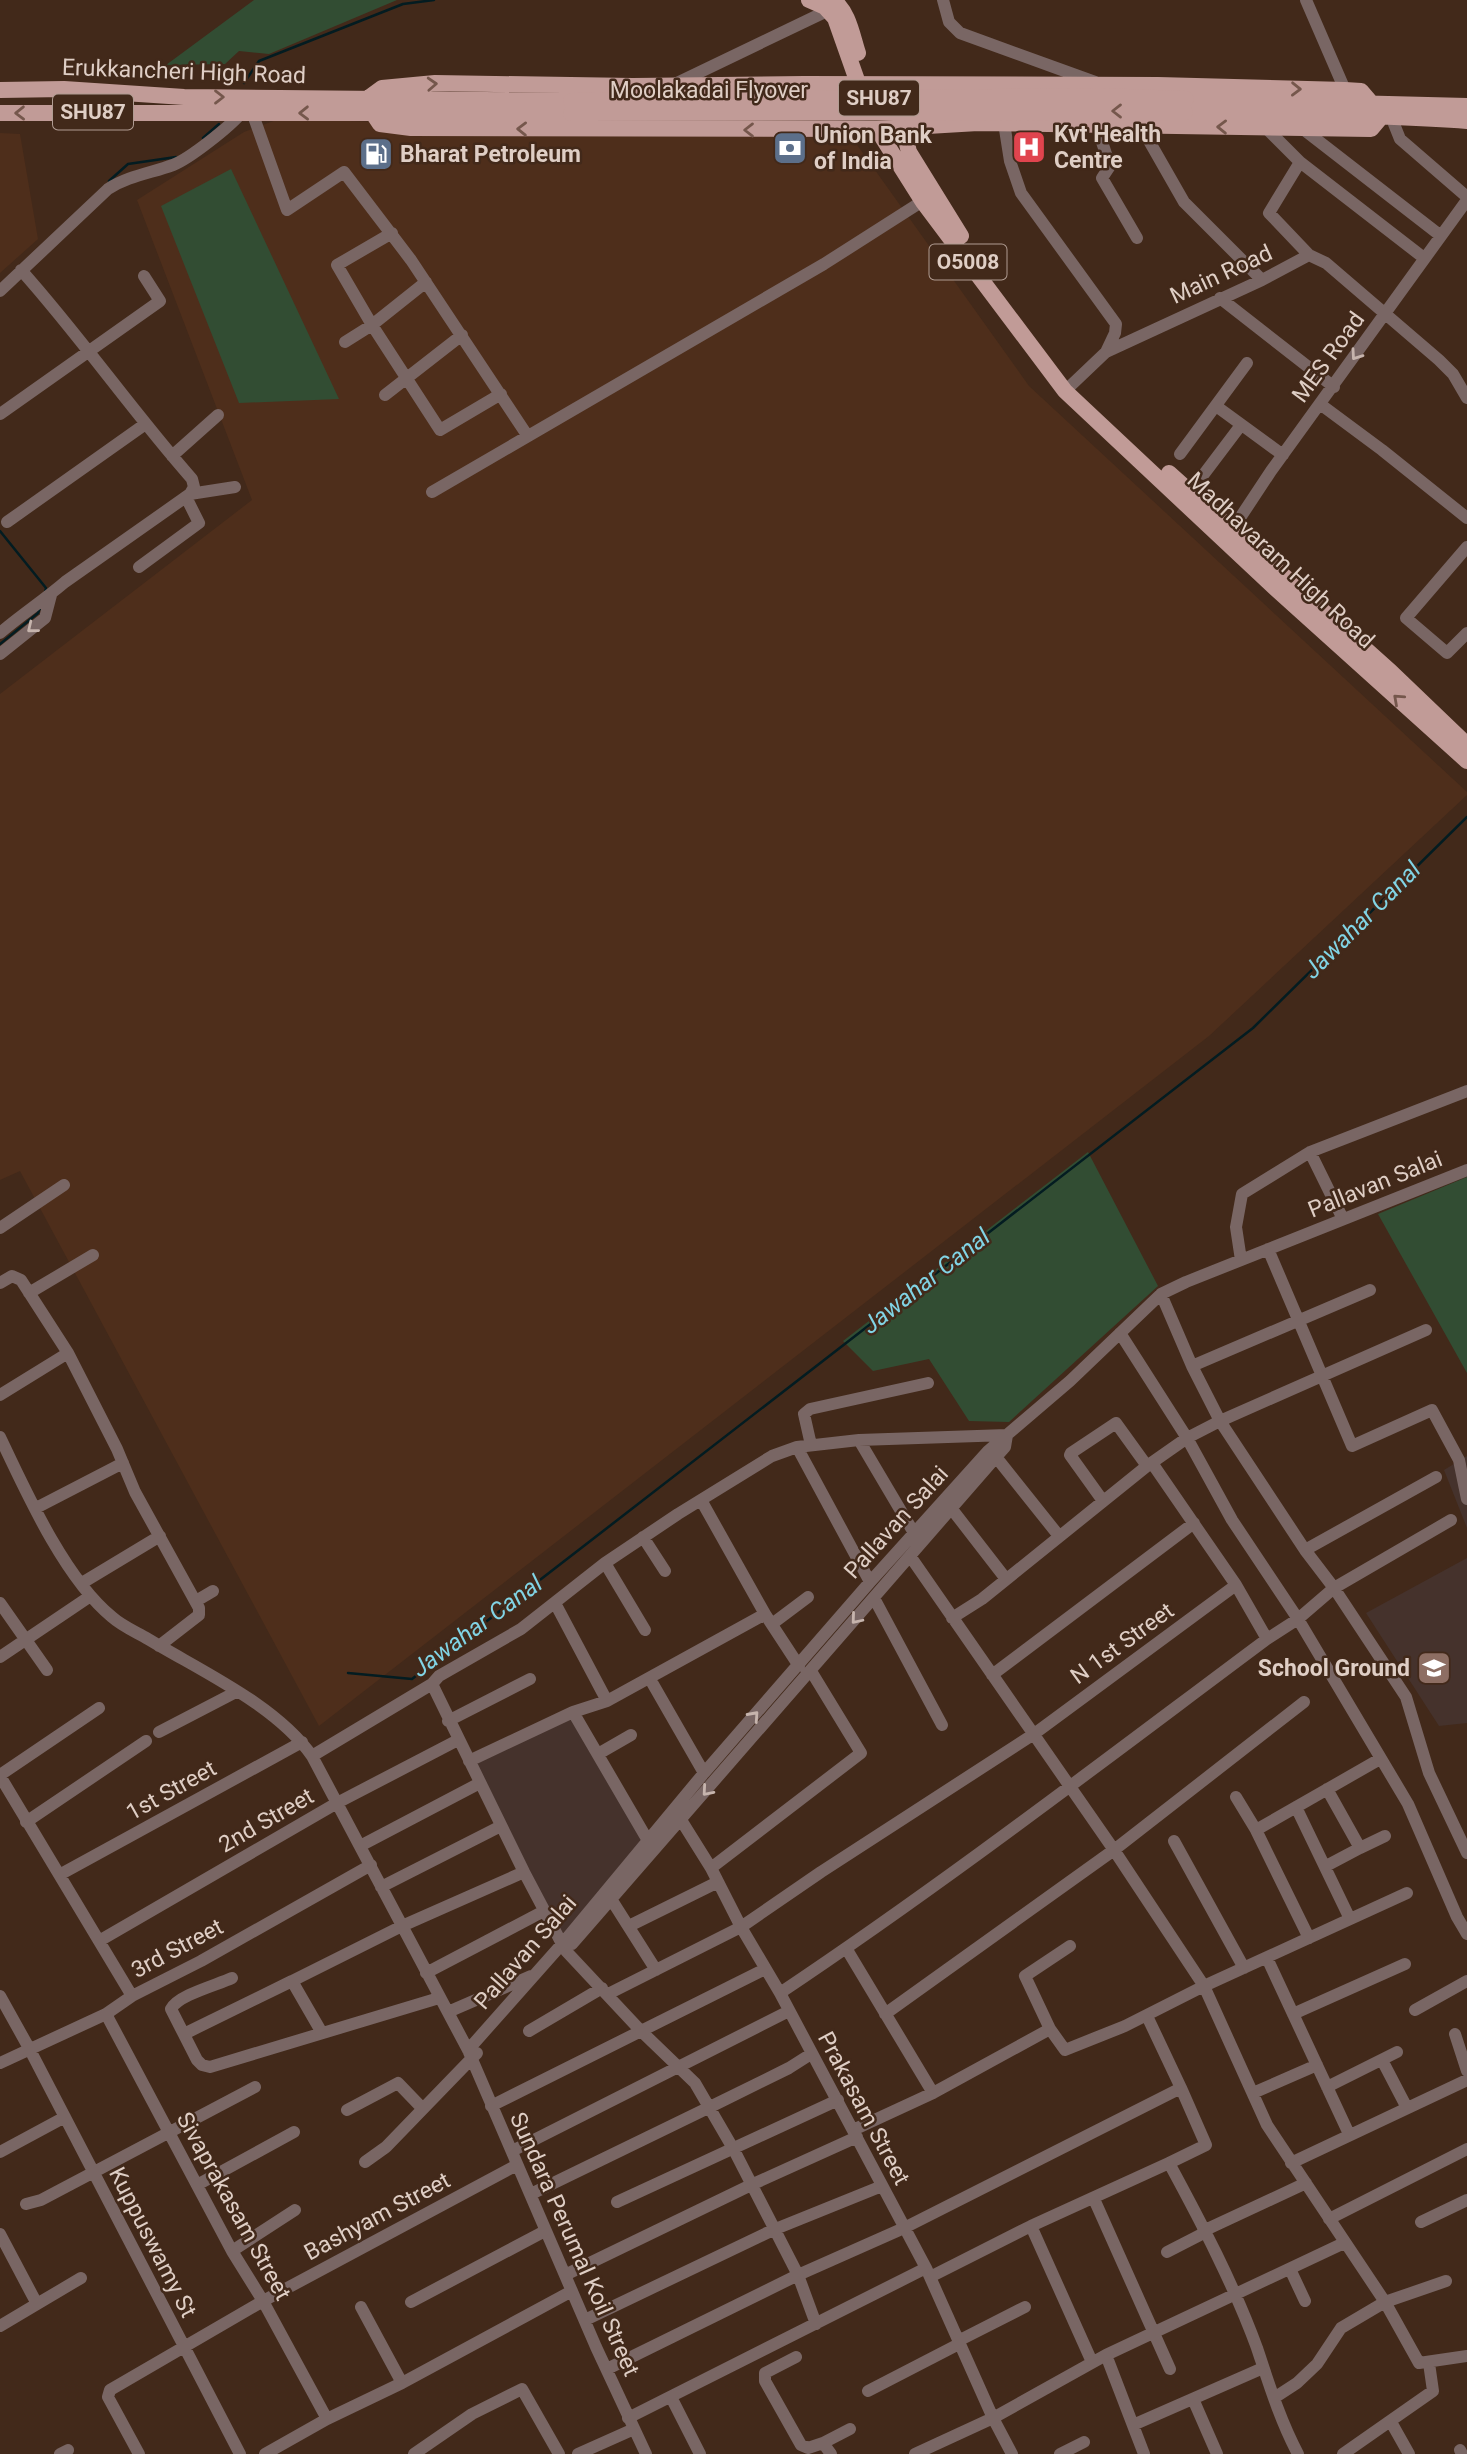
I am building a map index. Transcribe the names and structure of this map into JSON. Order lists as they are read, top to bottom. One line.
{"streets":{"main road":["Erukkancheri High Road","Moolakadai Flyover","SHU87","O5008","Madhavaram High Road"],"street":["Main Road","MES Road","Pallavan Salai","N 1st Street","1st Street","2nd Street","3rd Street","Prakasam Street","Sivaprakasam Street","Bashyam Street","Kuppuswamy St","Sundara Perumal Koil Street"]},"crossings":[["Erukkancheri High Road","Moolakadai Flyover"],["Erukkancheri High Road","SHU87"],["Moolakadai Flyover","SHU87"],["O5008","Main Road"],["O5008","Madhavaram High Road"],["Main Road","MES Road"],["Main Road","Madhavaram High Road"],["MES Road","Madhavaram High Road"],["Pallavan Salai","Sundara Perumal Koil Street"],["N 1st Street","Prakasam Street"],["1st Street","Sundara Perumal Koil Street"],["2nd Street","Sundara Perumal Koil Street"],["3rd Street","Sivaprakasam Street"],["3rd Street","Kuppuswamy St"],["3rd Street","Sundara Perumal Koil Street"],["Sivaprakasam Street","Bashyam Street"],["Bashyam Street","Kuppuswamy St"],["Bashyam Street","Sundara Perumal Koil Street"]],"water":["Jawahar Canal"],"places":{"hospital":["Kvt Health Centre"],"bank":["Union Bank of India"],"fuel station":["Bharat Petroleum"],"school or university":["School Ground"]}}
